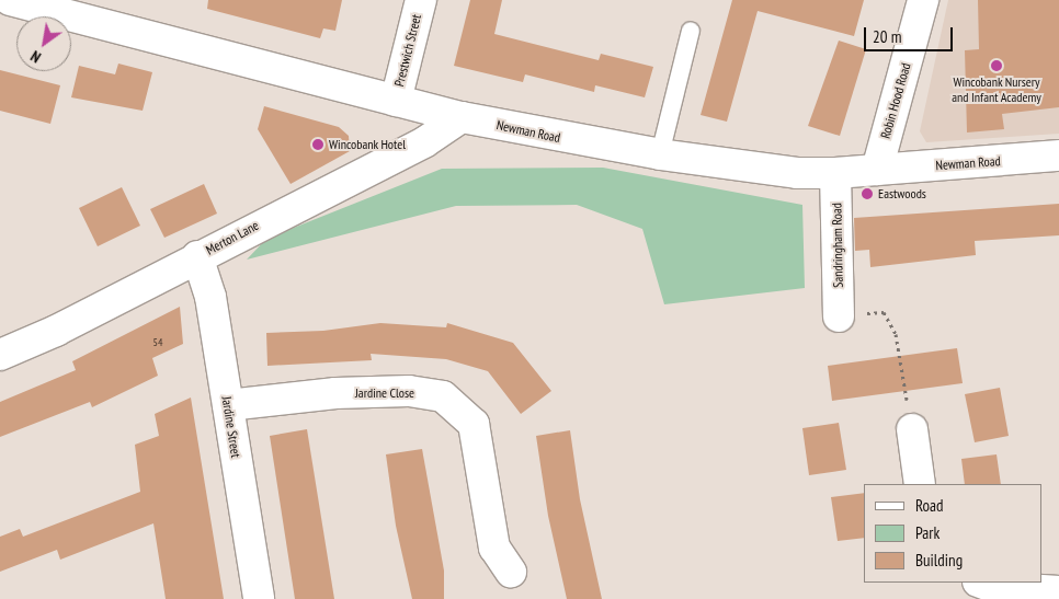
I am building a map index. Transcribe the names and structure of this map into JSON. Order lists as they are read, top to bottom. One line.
{"streets":{"street":["Prestwich Street","Robin Hood Road","Newman Road","Merton Lane","Sandringham Road","Jardine Close","Jardine Street"]},"crossings":[["Prestwich Street","Newman Road"],["Robin Hood Road","Newman Road"],["Newman Road","Merton Lane"],["Newman Road","Sandringham Road"],["Merton Lane","Jardine Street"],["Jardine Close","Jardine Street"]],"places":["Wincobank Nursery and Infant Academy","Wincobank Hotel","Eastwoods"],"house_numbers":["54"],"legend":["Road","Park","Building"],"scale_bar":"20 m","north":"bottom left"}
